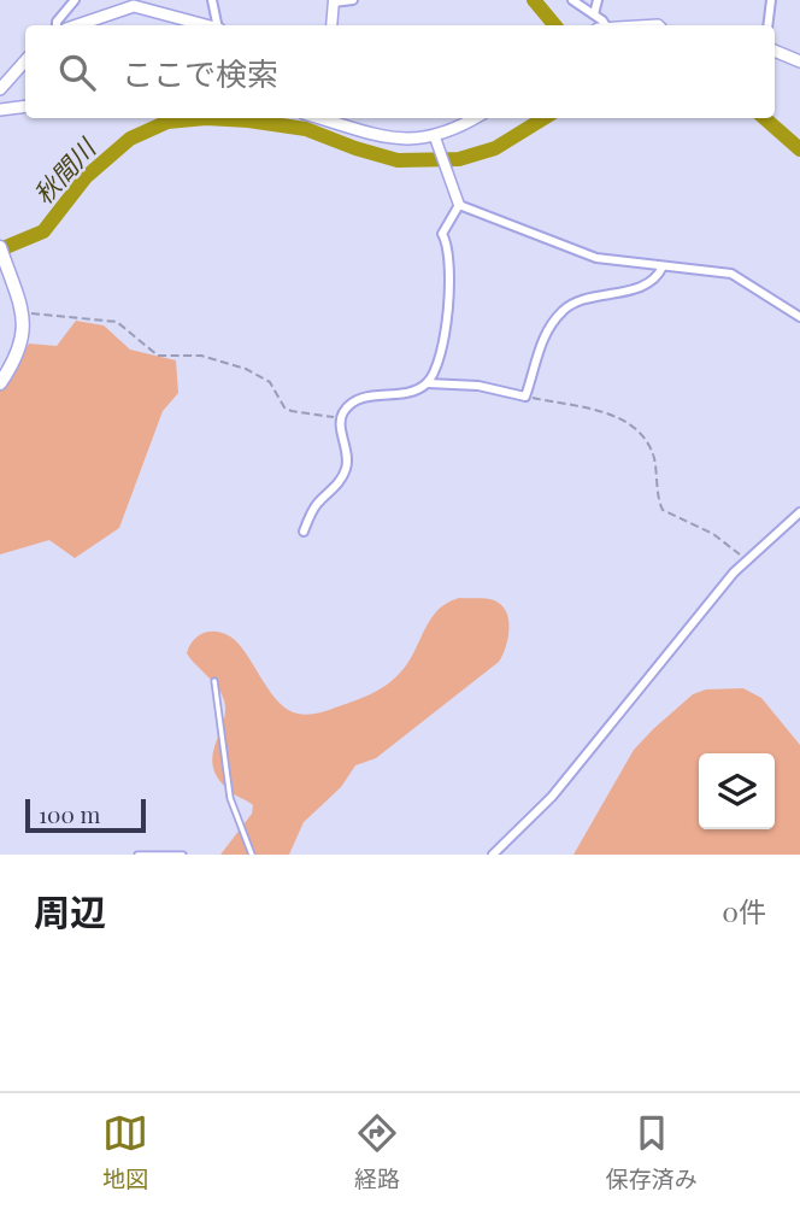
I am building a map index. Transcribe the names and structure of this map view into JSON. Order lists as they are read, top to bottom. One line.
{"water":["秋間川"],"scale_bar":"100 m","page":{"search":"ここで検索","scale":"100 m","heading":["周辺","0件"],"nav":["地図","経路","保存済み"]}}
